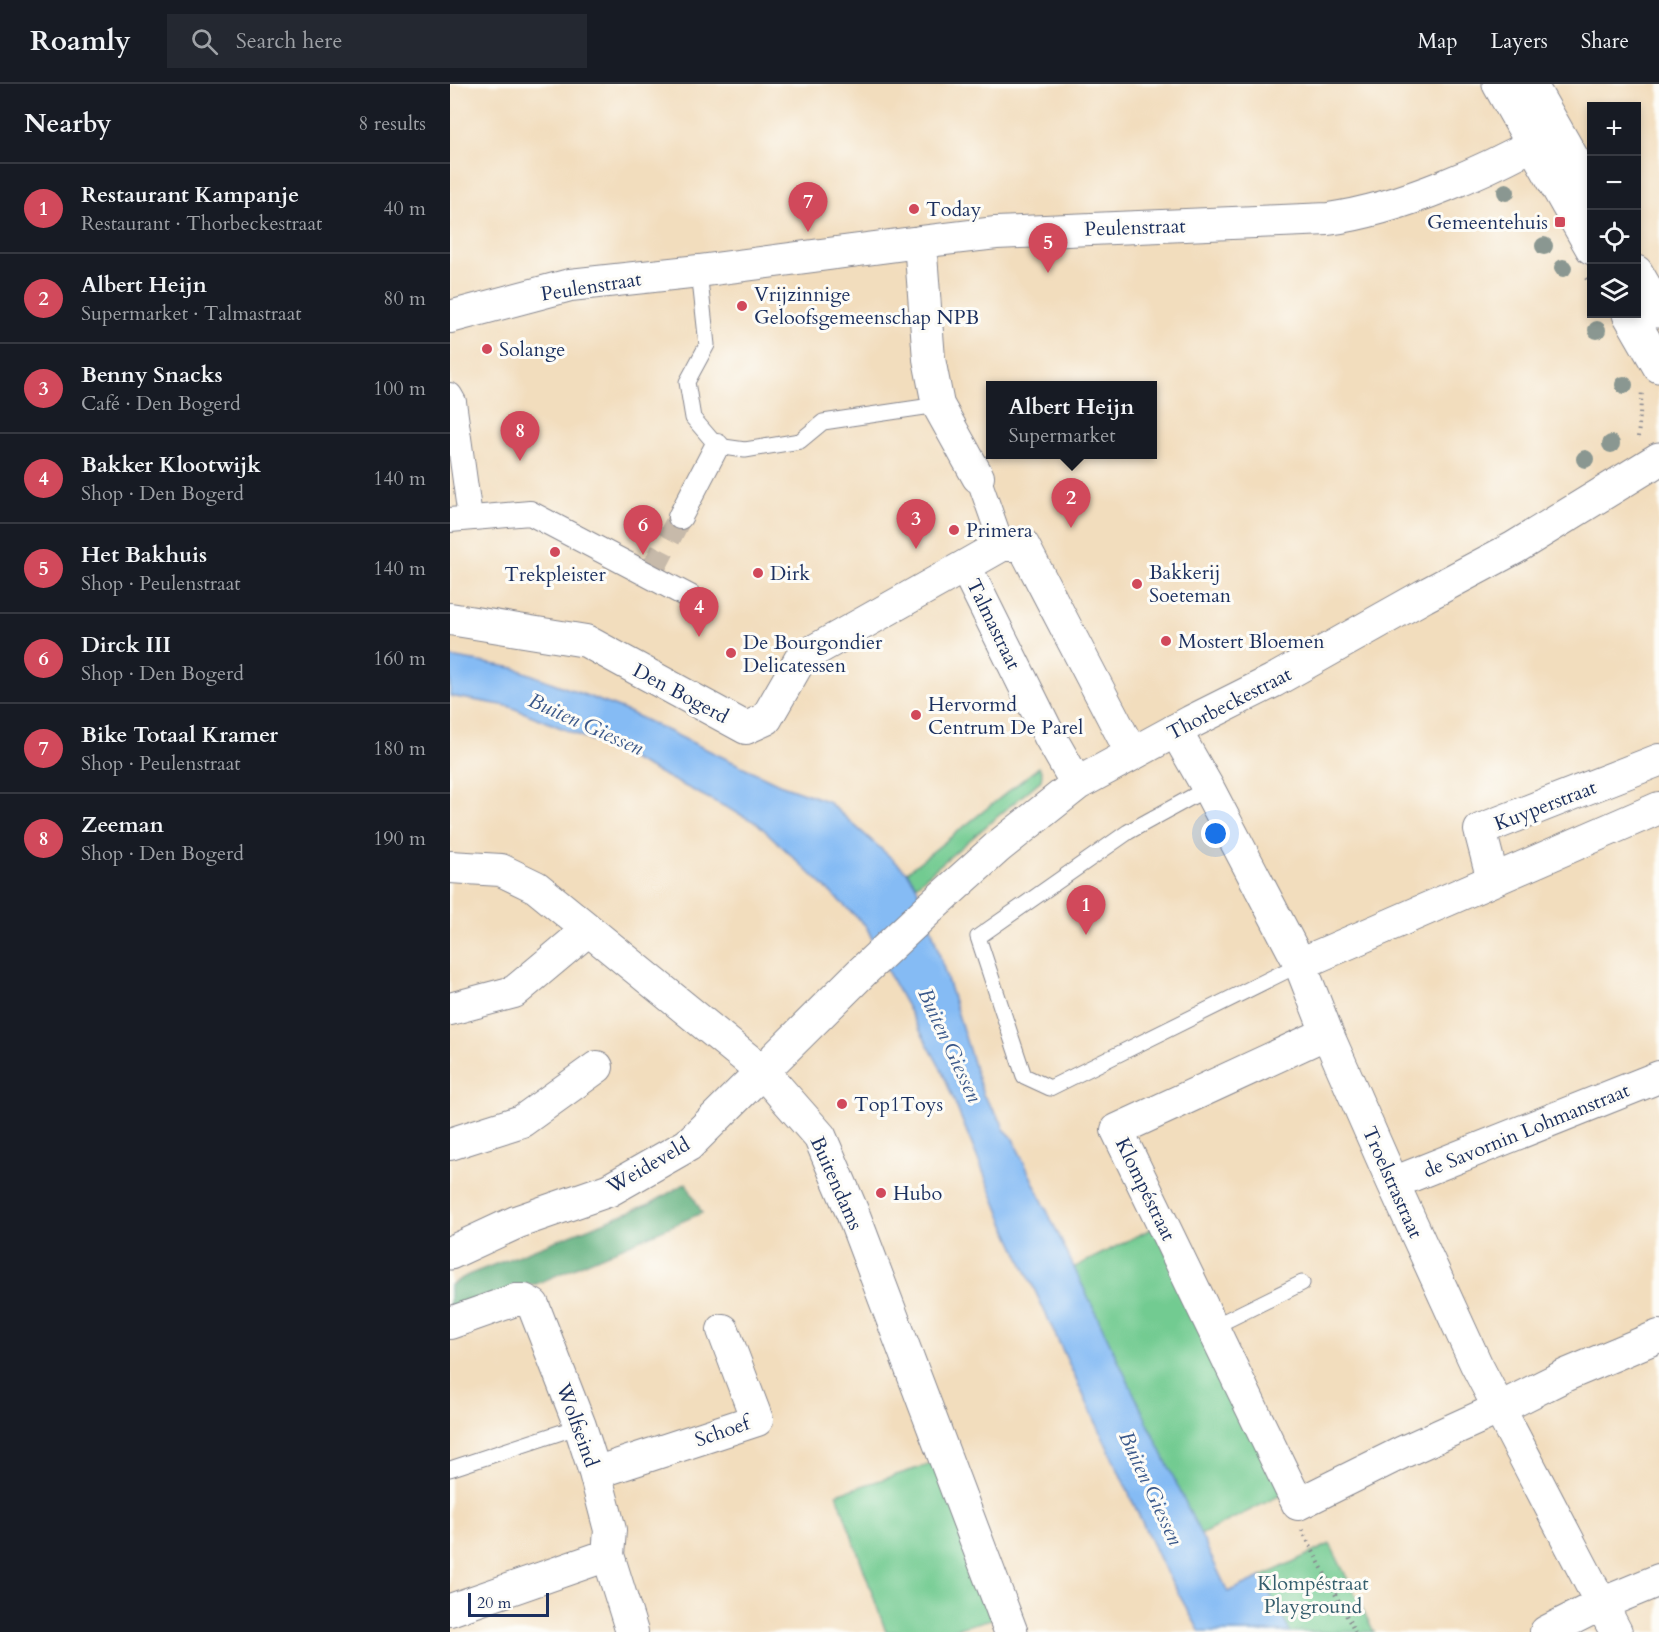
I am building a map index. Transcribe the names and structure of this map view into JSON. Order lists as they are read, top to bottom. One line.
{"streets":{"street":["Peulenstraat","Talmastraat","Den Bogerd","Thorbeckestraat","Kuyperstraat","de Savornin Lohmanstraat","Weideveld","Troelstrastraat","Buitendams","Klompéstraat","Wolfseind","Schoef"]},"crossings":[["Talmastraat","Den Bogerd"],["Talmastraat","Thorbeckestraat"],["Thorbeckestraat","Weideveld"],["Thorbeckestraat","Troelstrastraat"],["de Savornin Lohmanstraat","Troelstrastraat"],["Weideveld","Buitendams"],["Troelstrastraat","Klompéstraat"],["Wolfseind","Schoef"]],"water":["Buiten Giessen"],"parks":["Klompéstraat Playground"],"places":{"other":["Today","Vrijzinnige Geloofsgemeenschap NPB","Solange","Primera","Trekpleister","Dirk","Bakkerij Soeteman","Mostert Bloemen","De Bourgondier Delicatessen","Hervormd Centrum De Parel","Top1Toys","Hubo"],"transit":["Gemeentehuis"]},"scale_bar":"20 m","page":{"header":"Roamly","search":"Search here","nav":["Map","Layers","Share"],"heading":["Nearby","8 results"],"map_buttons":["+","−"],"list":[{"mark":"1","name":"Restaurant Kampanje","note":"Restaurant · Thorbeckestraat","value":"40 m"},{"mark":"2","name":"Albert Heijn","note":"Supermarket · Talmastraat","value":"80 m"},{"mark":"3","name":"Benny Snacks","note":"Café · Den Bogerd","value":"100 m"},{"mark":"4","name":"Bakker Klootwijk","note":"Shop · Den Bogerd","value":"140 m"},{"mark":"5","name":"Het Bakhuis","note":"Shop · Peulenstraat","value":"140 m"},{"mark":"6","name":"Dirck III","note":"Shop · Den Bogerd","value":"160 m"},{"mark":"7","name":"Bike Totaal Kramer","note":"Shop · Peulenstraat","value":"180 m"},{"mark":"8","name":"Zeeman","note":"Shop · Den Bogerd","value":"190 m"}],"pins":["7","5","8","2","3","6","4","1"],"popup":["Albert Heijn","Supermarket"],"scale":"20 m"}}
